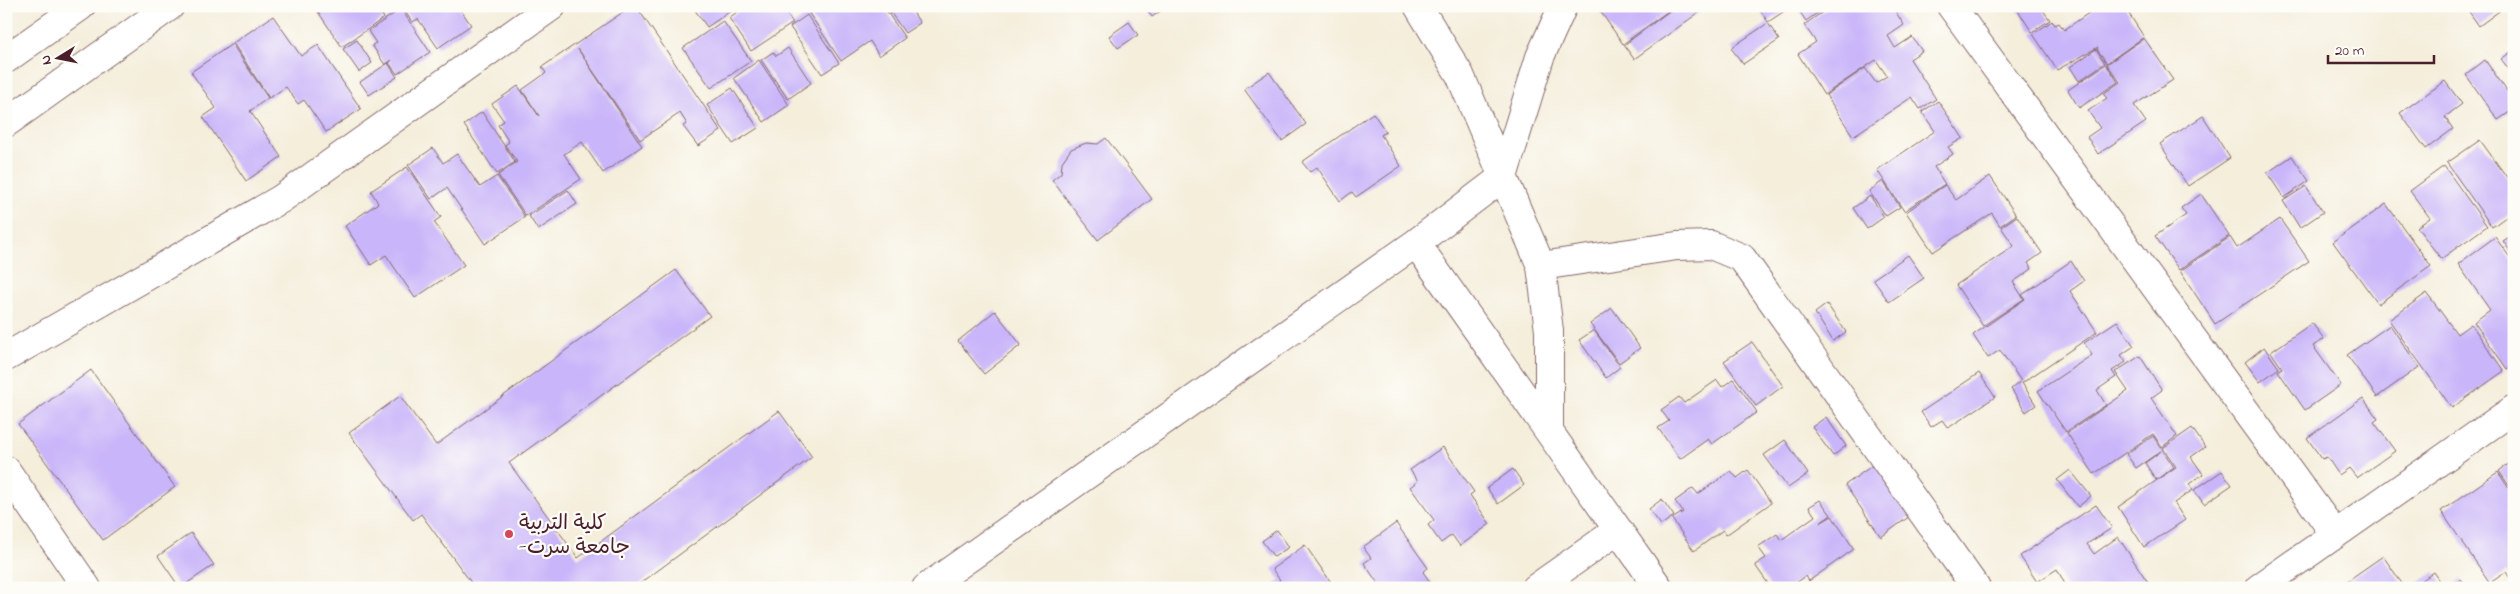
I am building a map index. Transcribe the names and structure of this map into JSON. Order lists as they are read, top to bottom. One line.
{"places":["كلية التربية -جامعة سرت"],"scale_bar":"20 m","north":"left"}
